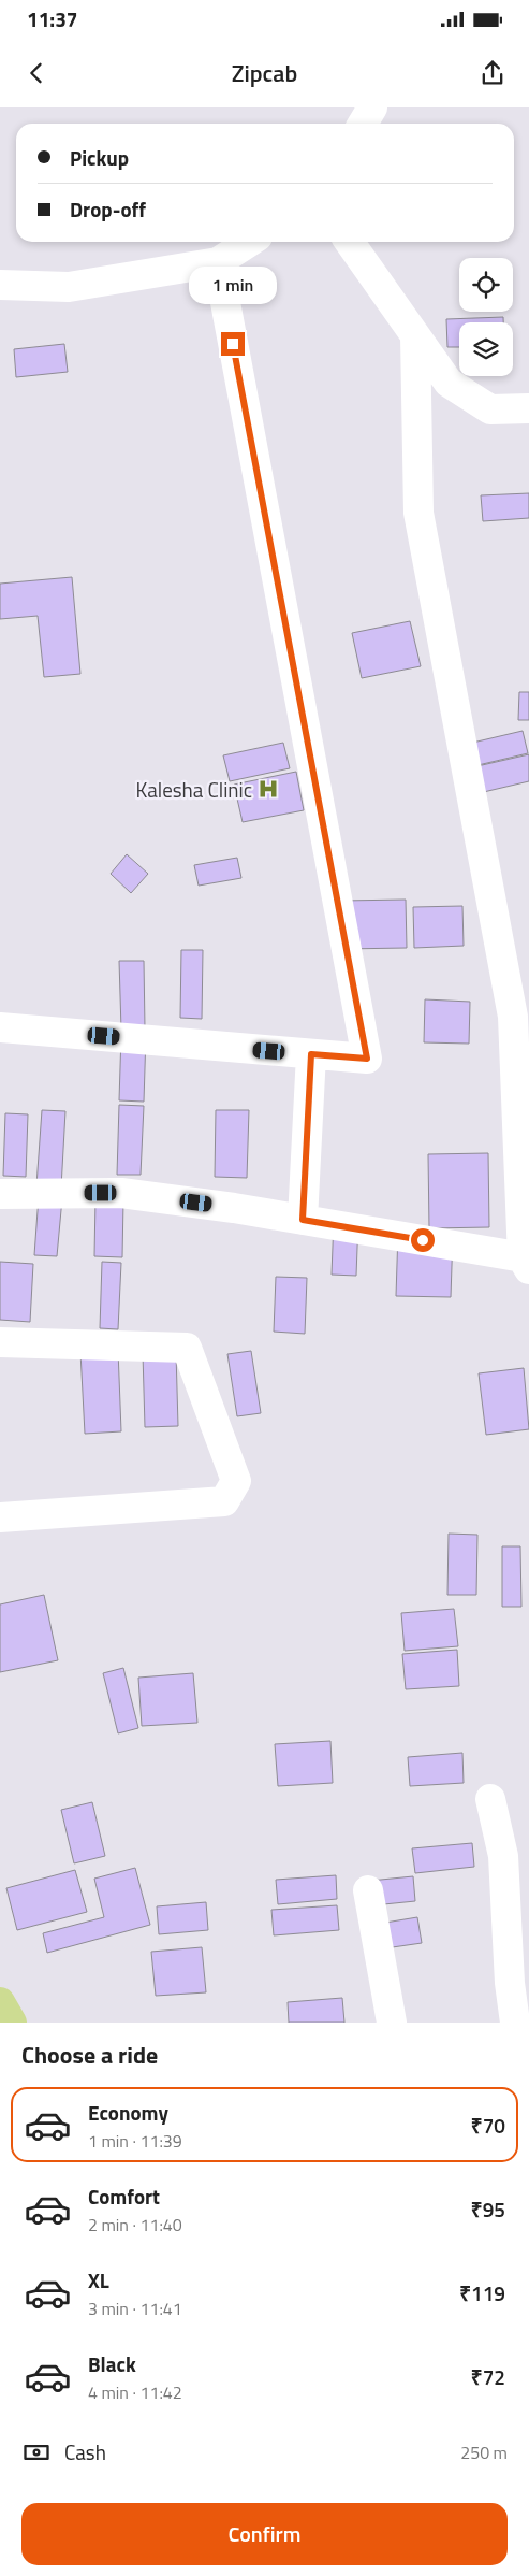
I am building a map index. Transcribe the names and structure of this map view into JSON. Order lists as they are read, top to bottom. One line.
{"places":{"hospital":["Kalesha Clinic"]},"page":{"status":"11:37","header":"Zipcab","banner":["Pickup","Drop-off"],"bubble":"1 min","heading":"Choose a ride","list":[{"name":"Economy","note":"1 min · 11:39","value":"₹70"},{"name":"Comfort","note":"2 min · 11:40","value":"₹95"},{"name":"XL","note":"3 min · 11:41","value":"₹119"},{"name":"Black","note":"4 min · 11:42","value":"₹72"}],"pay":["Cash","250 m"],"buttons":"Confirm"}}
